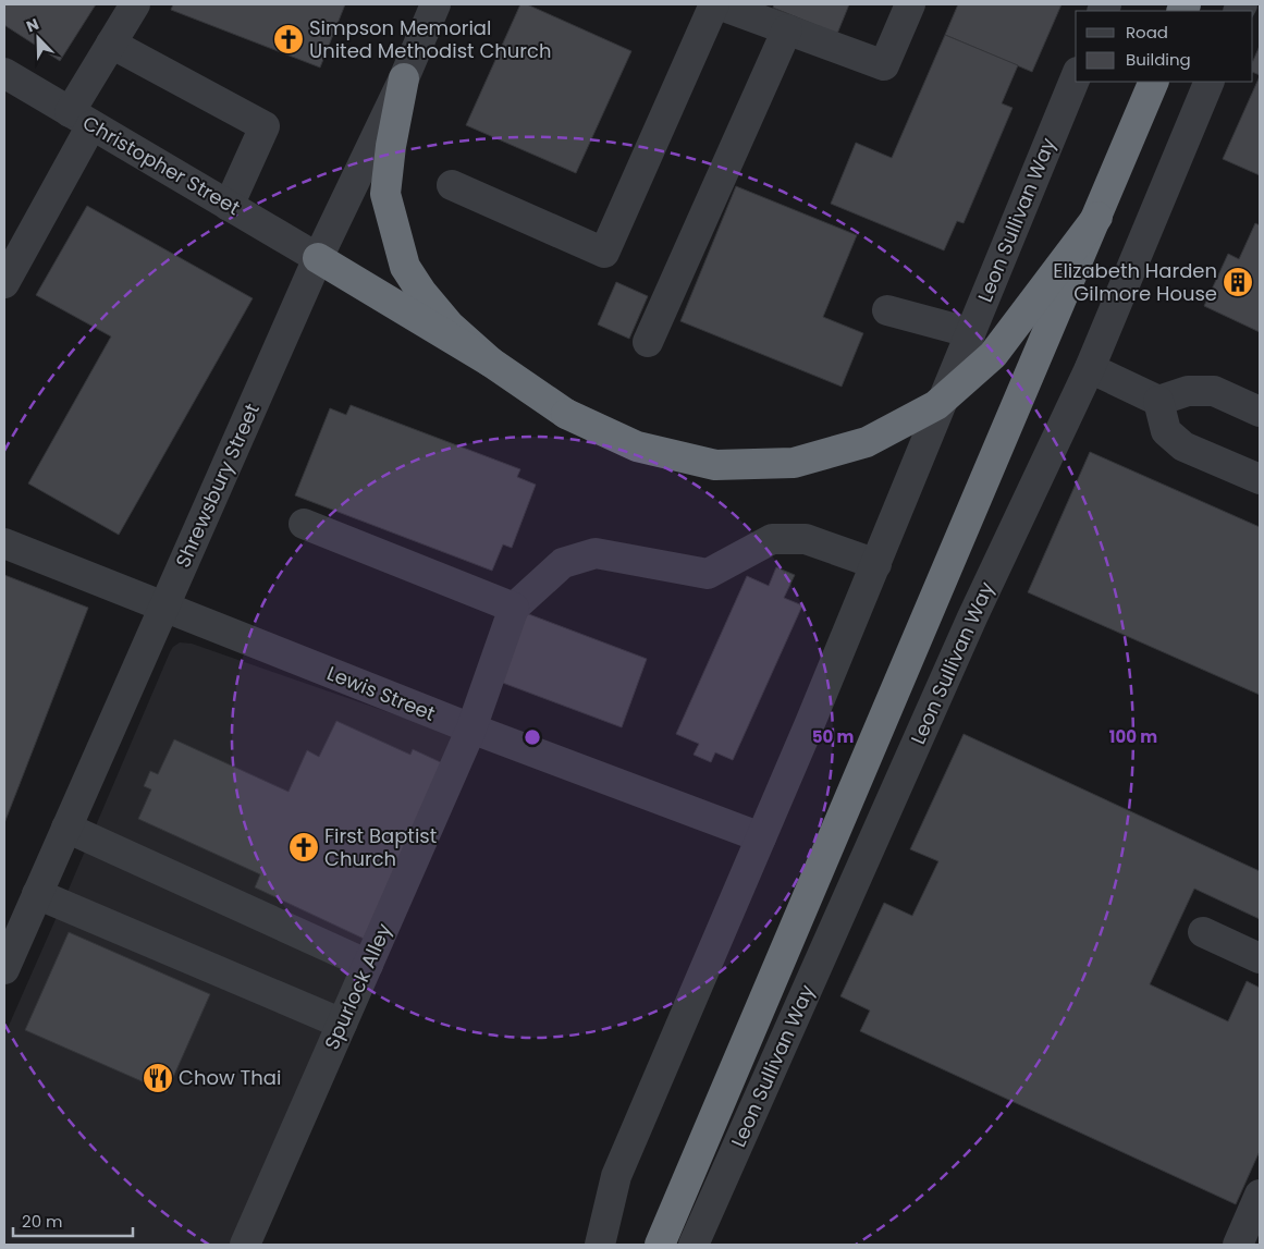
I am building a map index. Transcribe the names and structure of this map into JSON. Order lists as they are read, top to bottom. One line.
{"streets":{"street":["Christopher Street","Leon Sullivan Way","Shrewsbury Street","Lewis Street","Spurlock Alley"]},"crossings":[["Christopher Street","Shrewsbury Street"],["Leon Sullivan Way","Lewis Street"],["Shrewsbury Street","Lewis Street"],["Lewis Street","Spurlock Alley"]],"places":{"church":["Simpson Memorial United Methodist Church","First Baptist Church"],"building":["Elizabeth Harden Gilmore House"],"restaurant":["Chow Thai"]},"legend":["Road","Building"],"scale_bar":"20 m","north":"top left","rings":["50 m","100 m"]}
